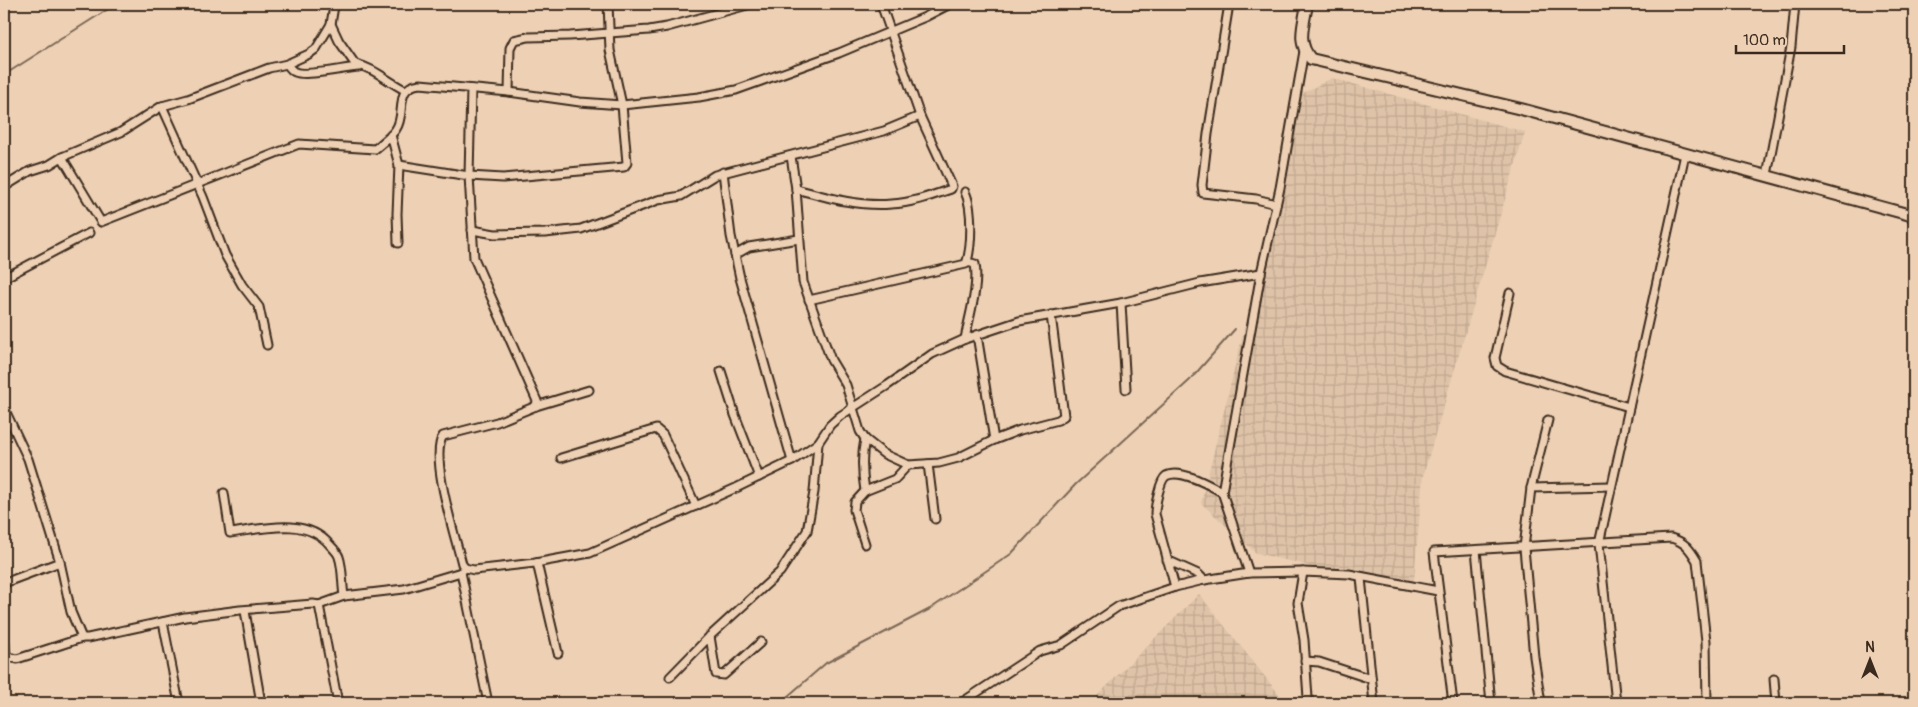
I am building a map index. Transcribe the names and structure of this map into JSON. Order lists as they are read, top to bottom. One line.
{"scale_bar":"100 m","north":"top"}
